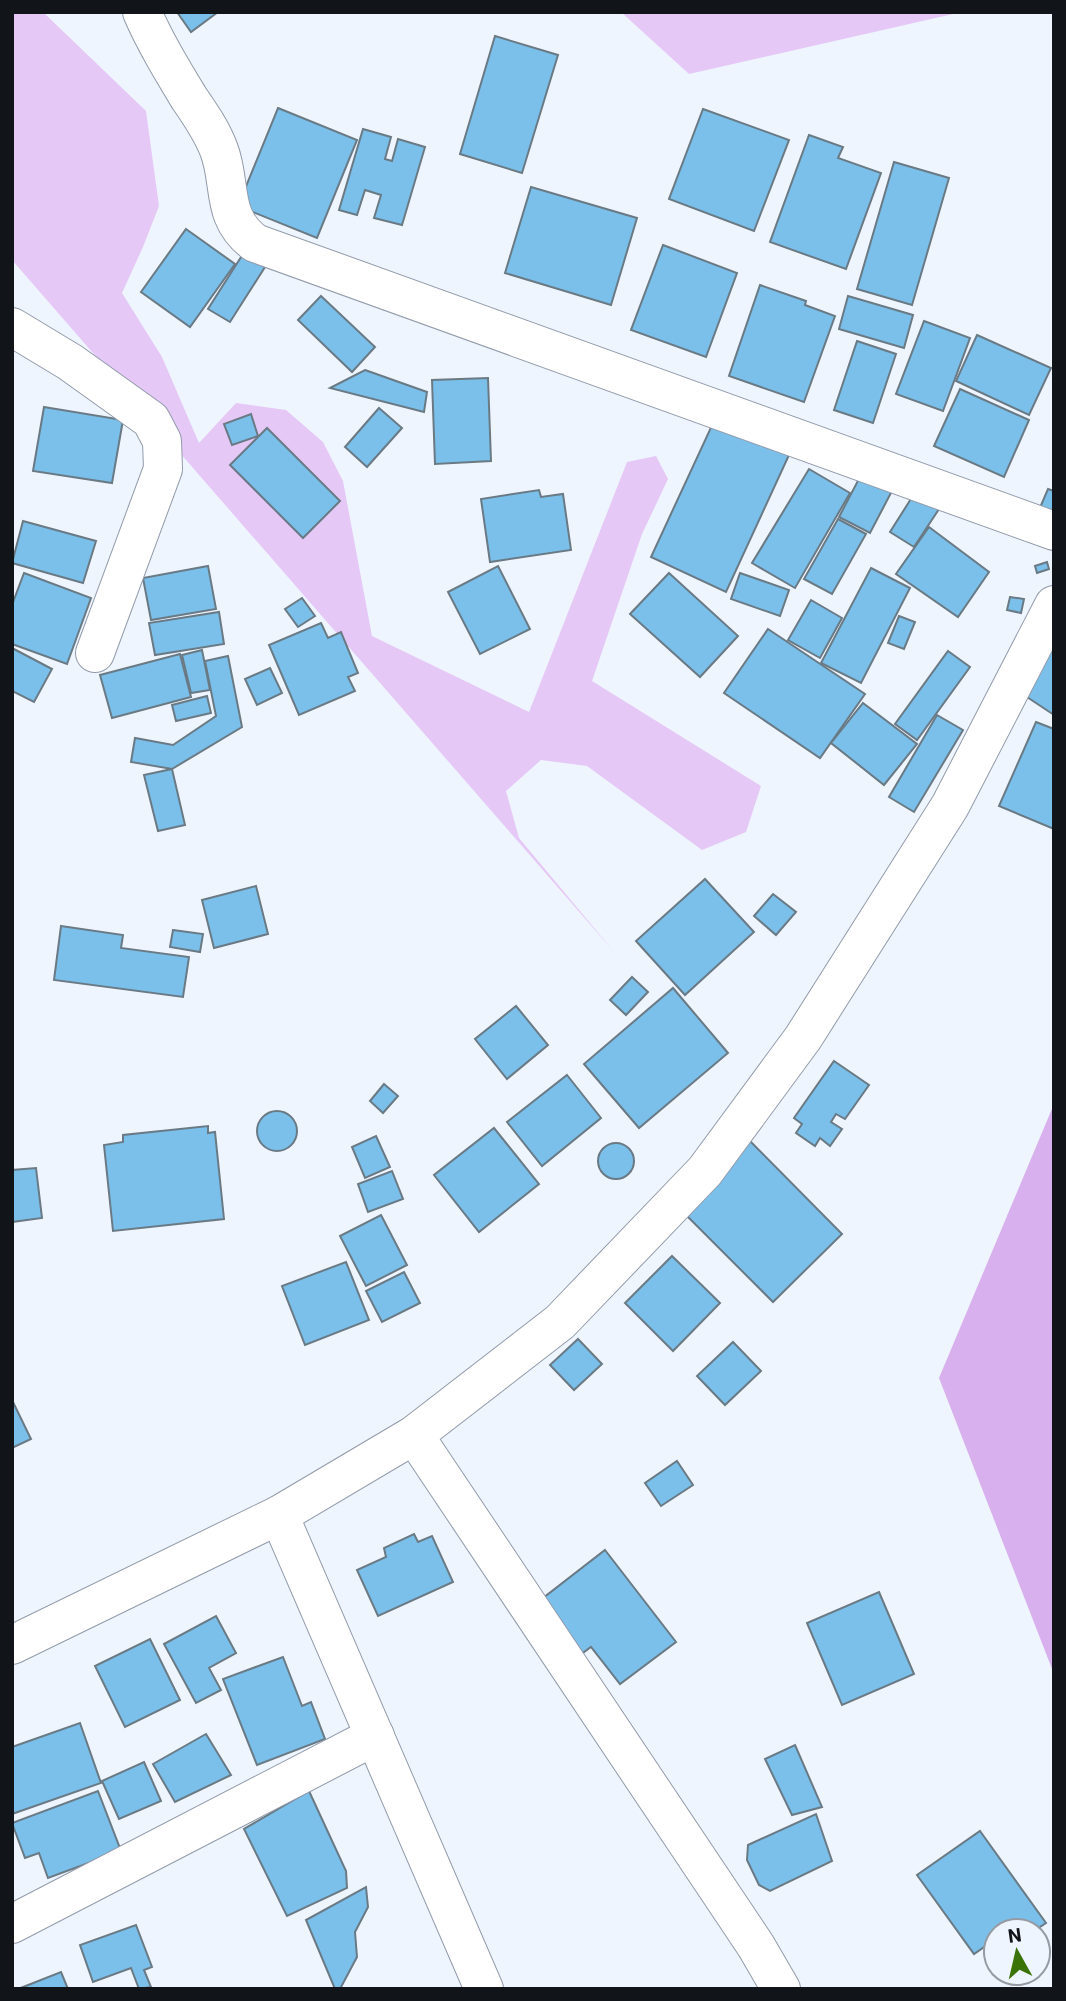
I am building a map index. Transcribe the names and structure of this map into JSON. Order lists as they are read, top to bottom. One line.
{"north":"top"}
